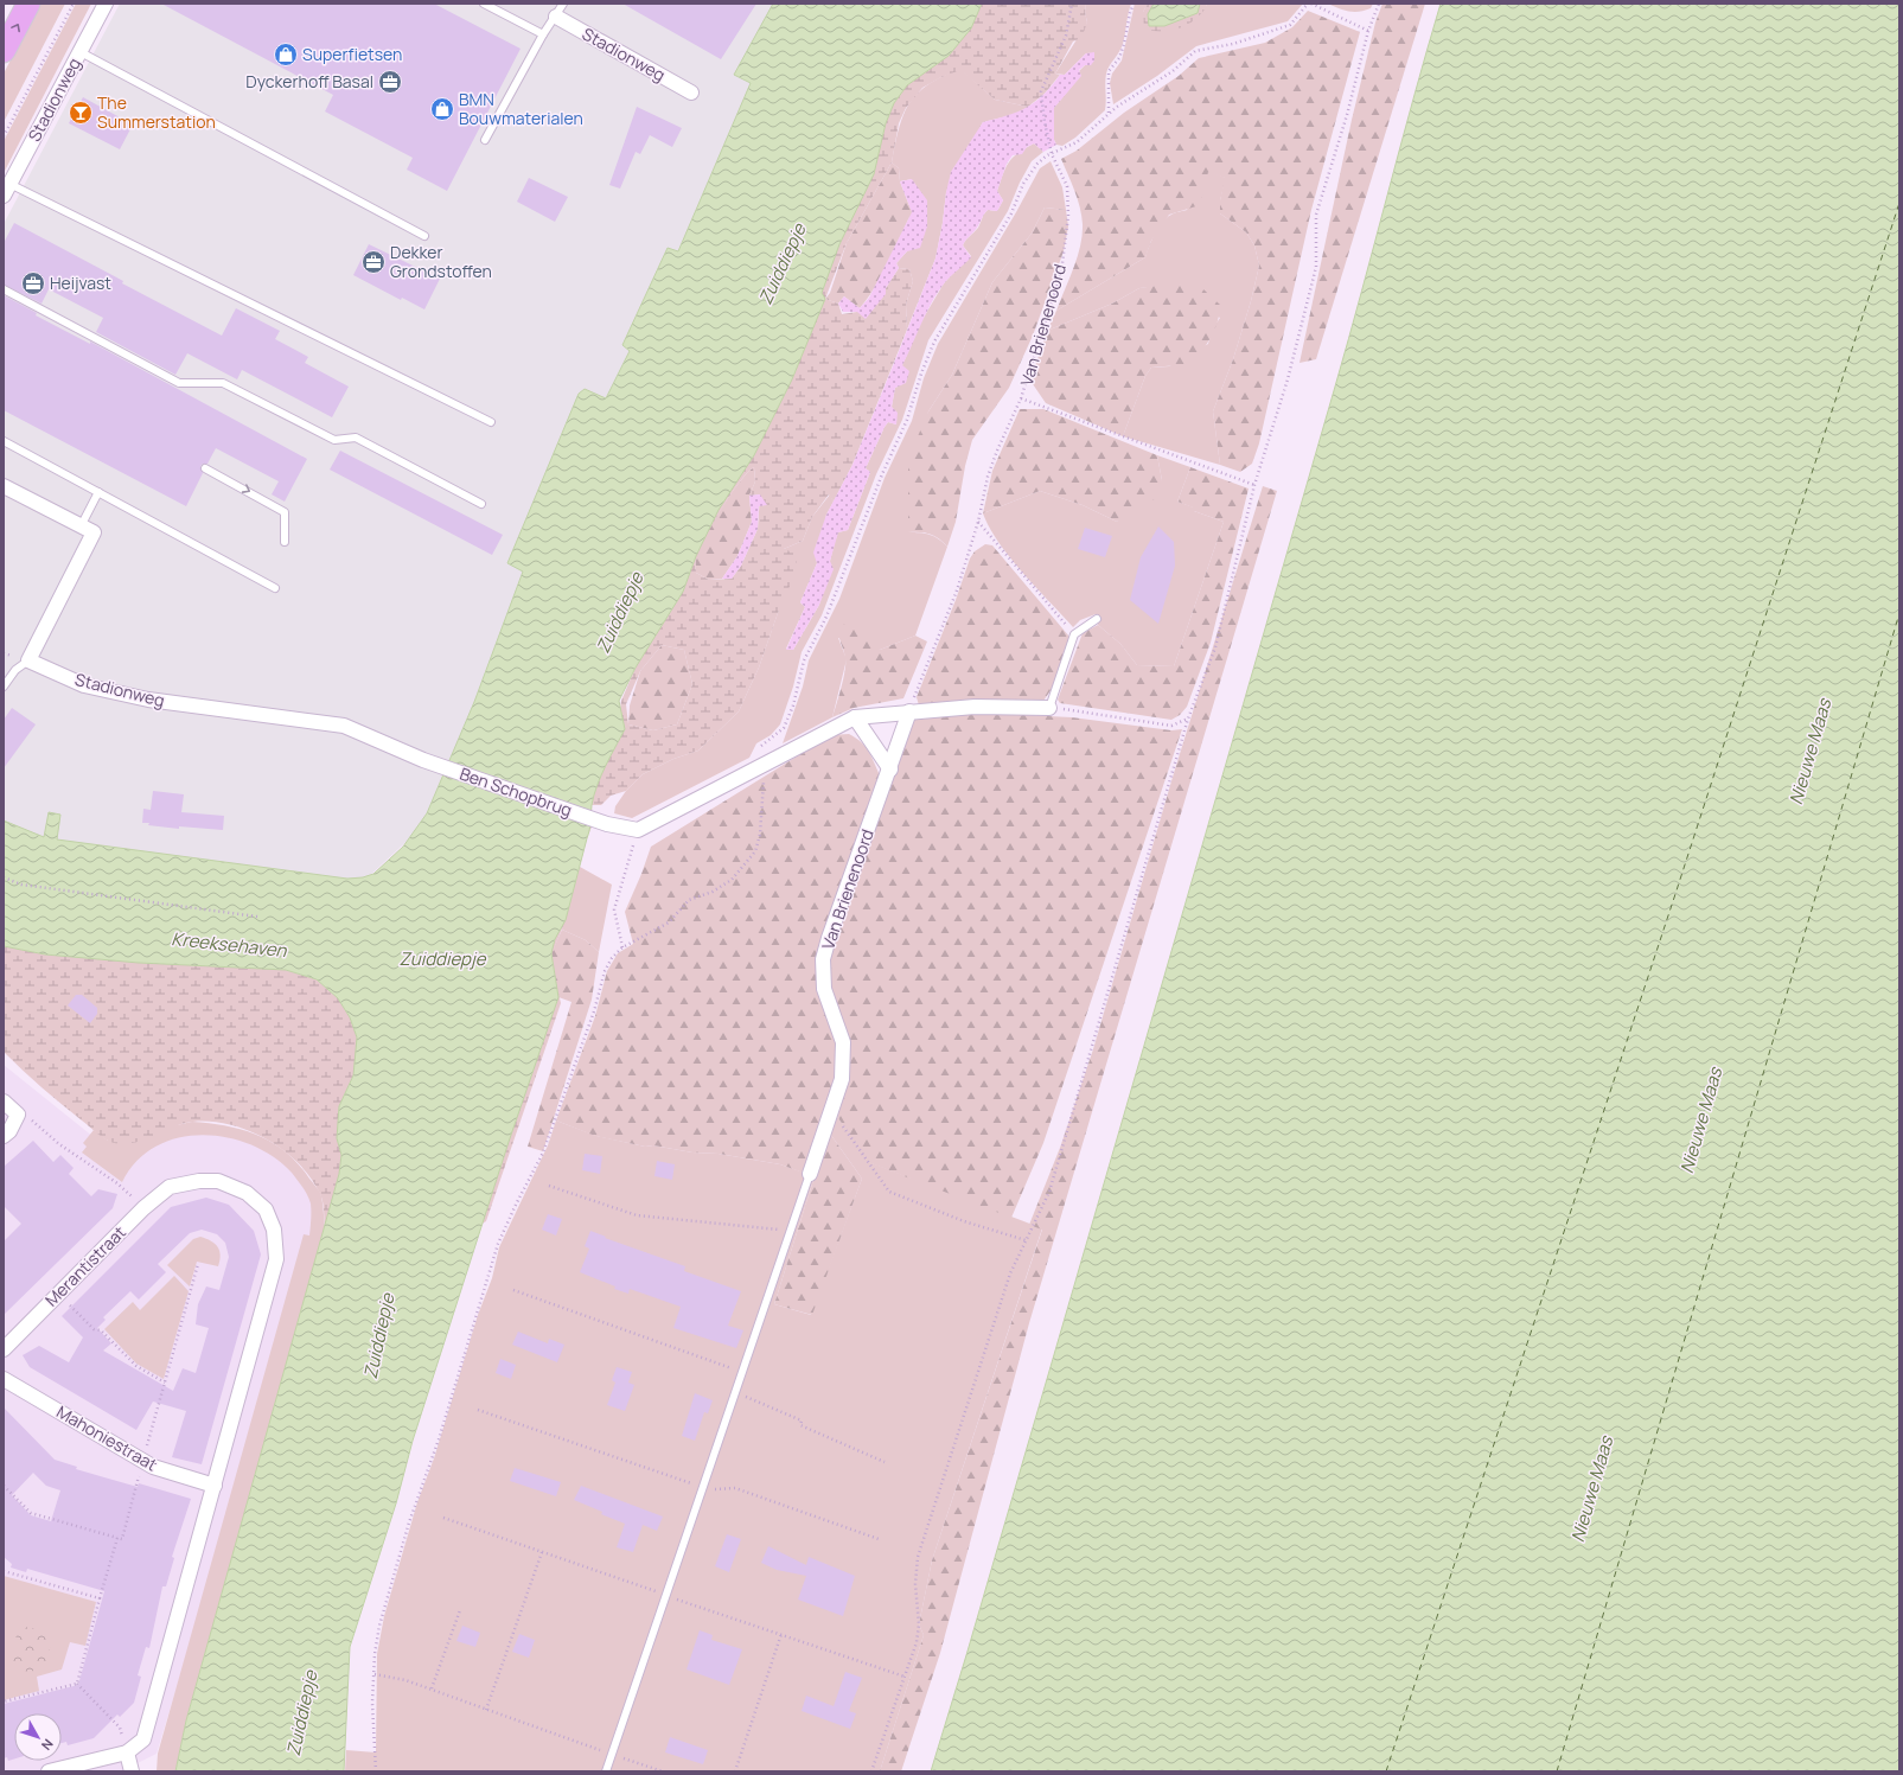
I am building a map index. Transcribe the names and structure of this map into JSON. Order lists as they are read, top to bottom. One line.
{"streets":{"street":["Stadionweg","Van Brienenoord","Ben Schopbrug","Merantistraat","Mahoniestraat"]},"crossings":[["Stadionweg","Ben Schopbrug"],["Merantistraat","Mahoniestraat"]],"water":["Zuiddiepje","Nieuwe Maas","Kreeksehaven"],"places":{"shop":["Superfietsen","BMN Bouwmaterialen"],"office":["Dyckerhoff Basal","Dekker Grondstoffen","Heijvast"],"bar":["The Summerstation"]},"north":"bottom right"}
